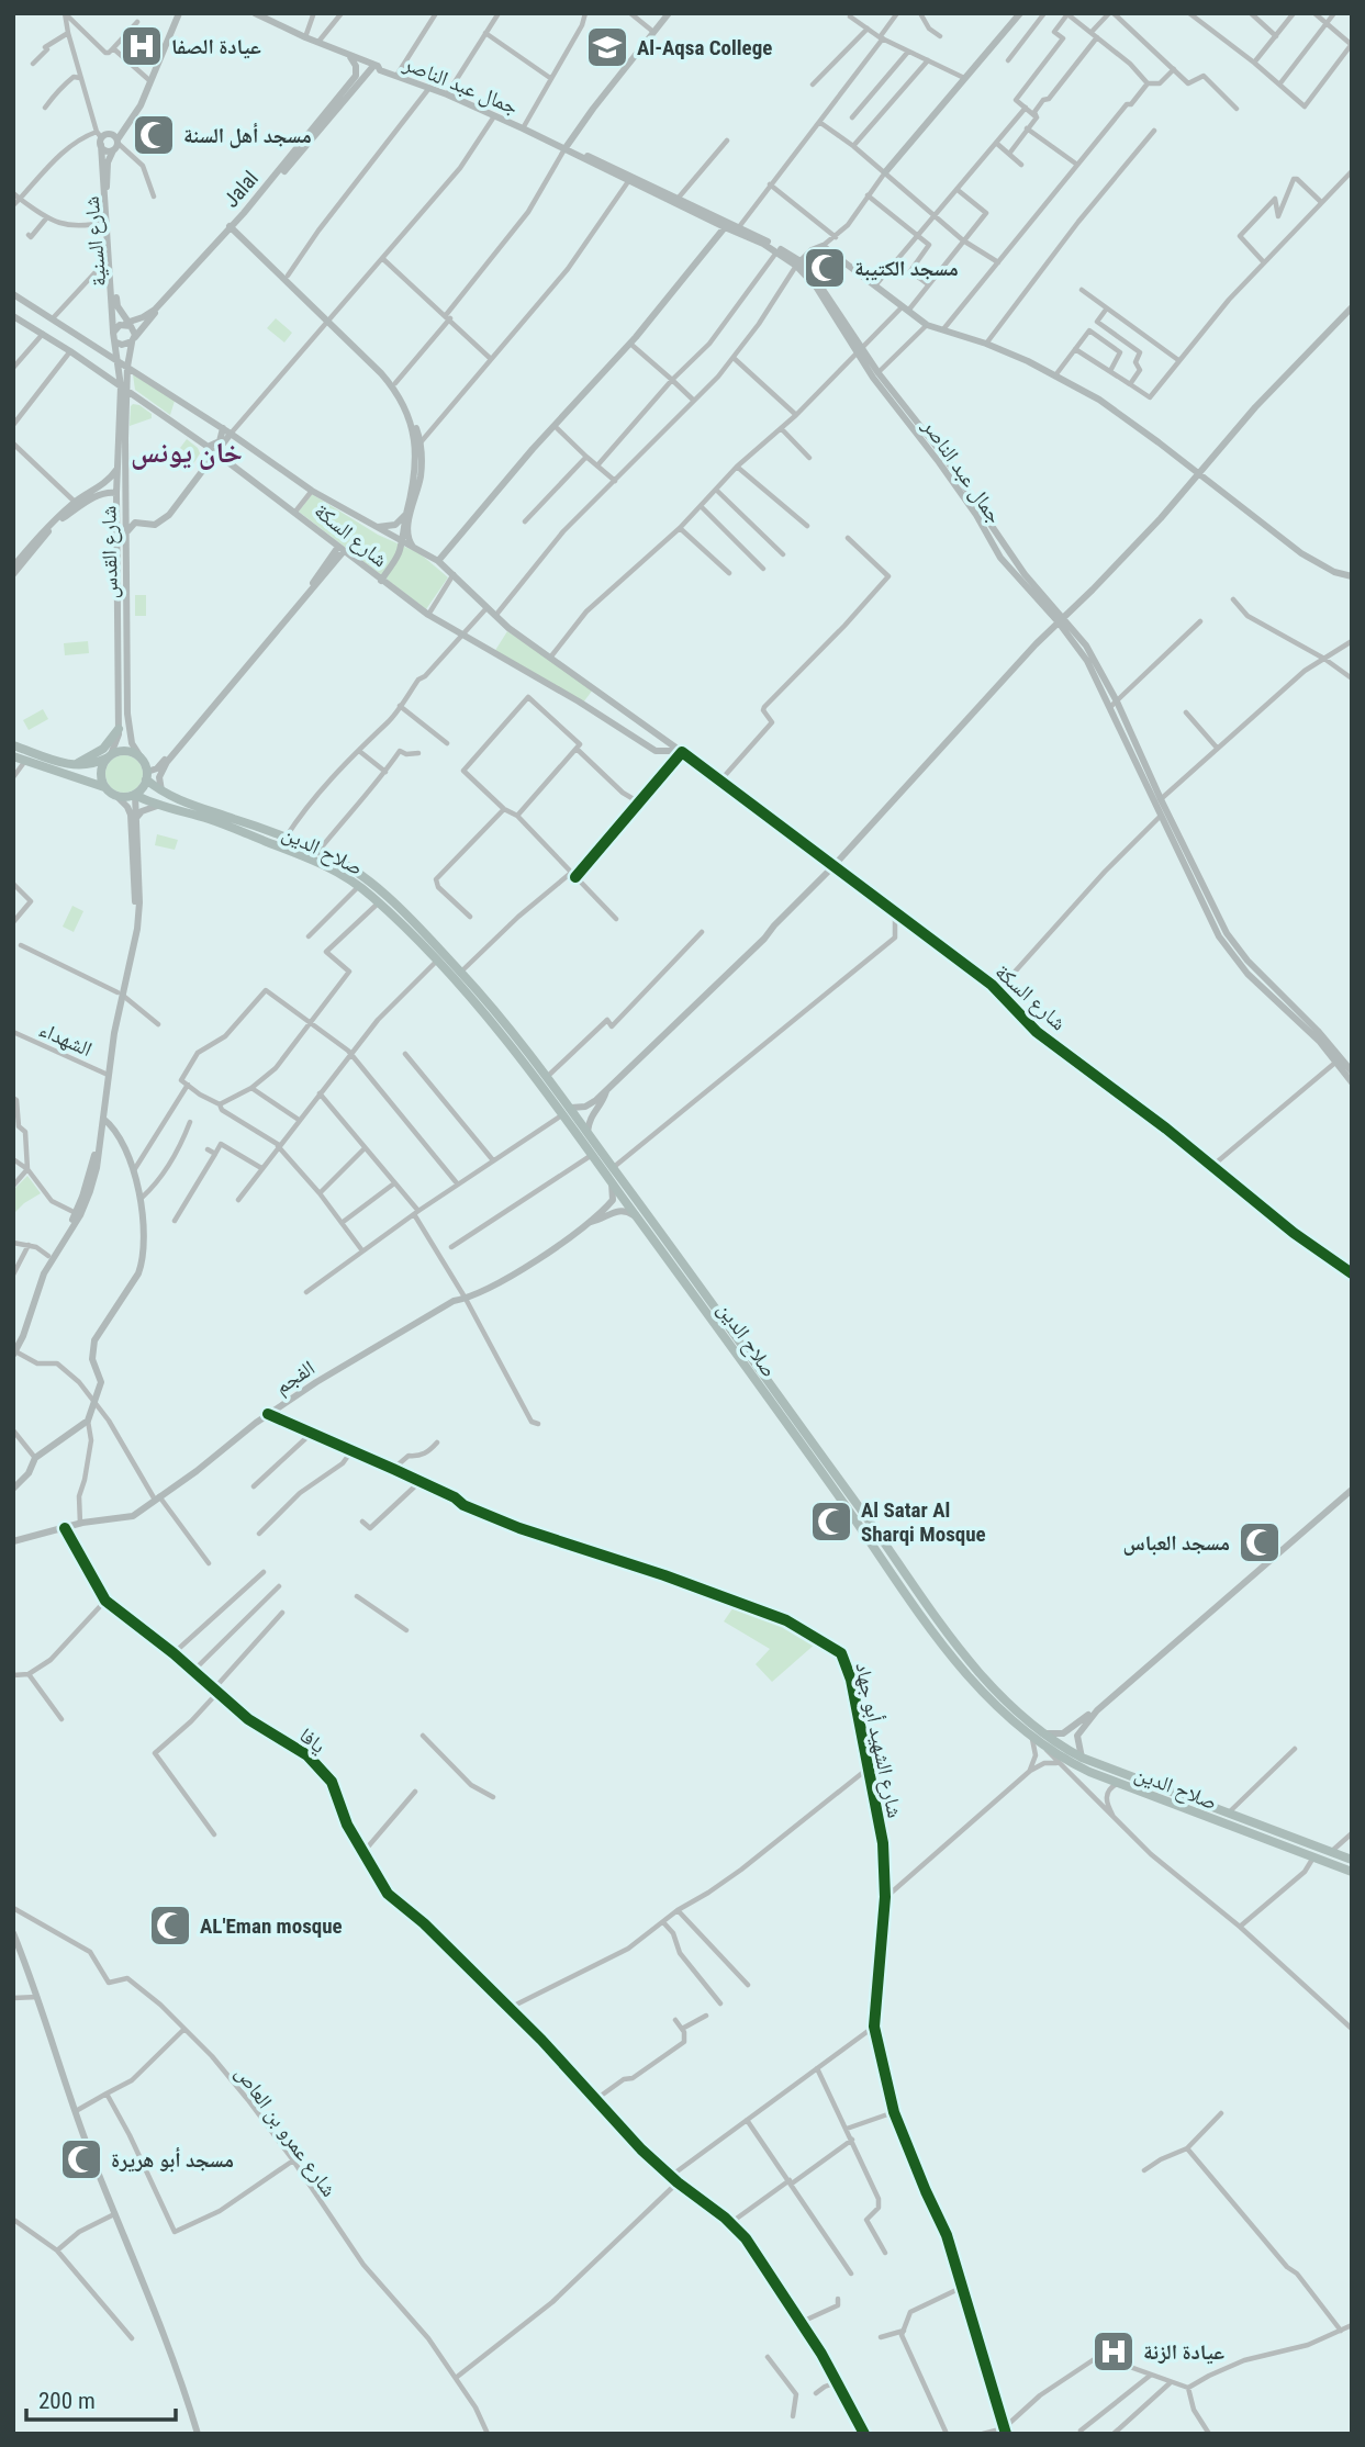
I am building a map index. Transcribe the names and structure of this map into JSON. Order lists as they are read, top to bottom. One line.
{"streets":{"highway":["صلاح الدين"],"main road":["جمال عبد الناصر","Jalal","شارع السنية","شارع السكة","شارع القدس","الفجم"],"street":["الشهداء","يافا","شارع الشهيد أبو جهاد","شارع عمرو بن العاص"]},"crossings":[["جمال عبد الناصر","Jalal"],["Jalal","شارع السنية"],["Jalal","شارع القدس"],["شارع السنية","شارع القدس"],["شارع السكة","شارع القدس"],["شارع القدس","صلاح الدين"],["الفجم","يافا"],["الفجم","شارع الشهيد أبو جهاد"]],"districts":["خان يونس"],"places":{"hospital":["عيادة الصفا","عيادة الزنة"],"school or university":["Al-Aqsa College"],"mosque":["مسجد أهل السنة","مسجد الكتيبة","Al Satar Al Sharqi Mosque","مسجد العباس","AL'Eman mosque","مسجد أبو هريرة"]},"scale_bar":"200 m"}
